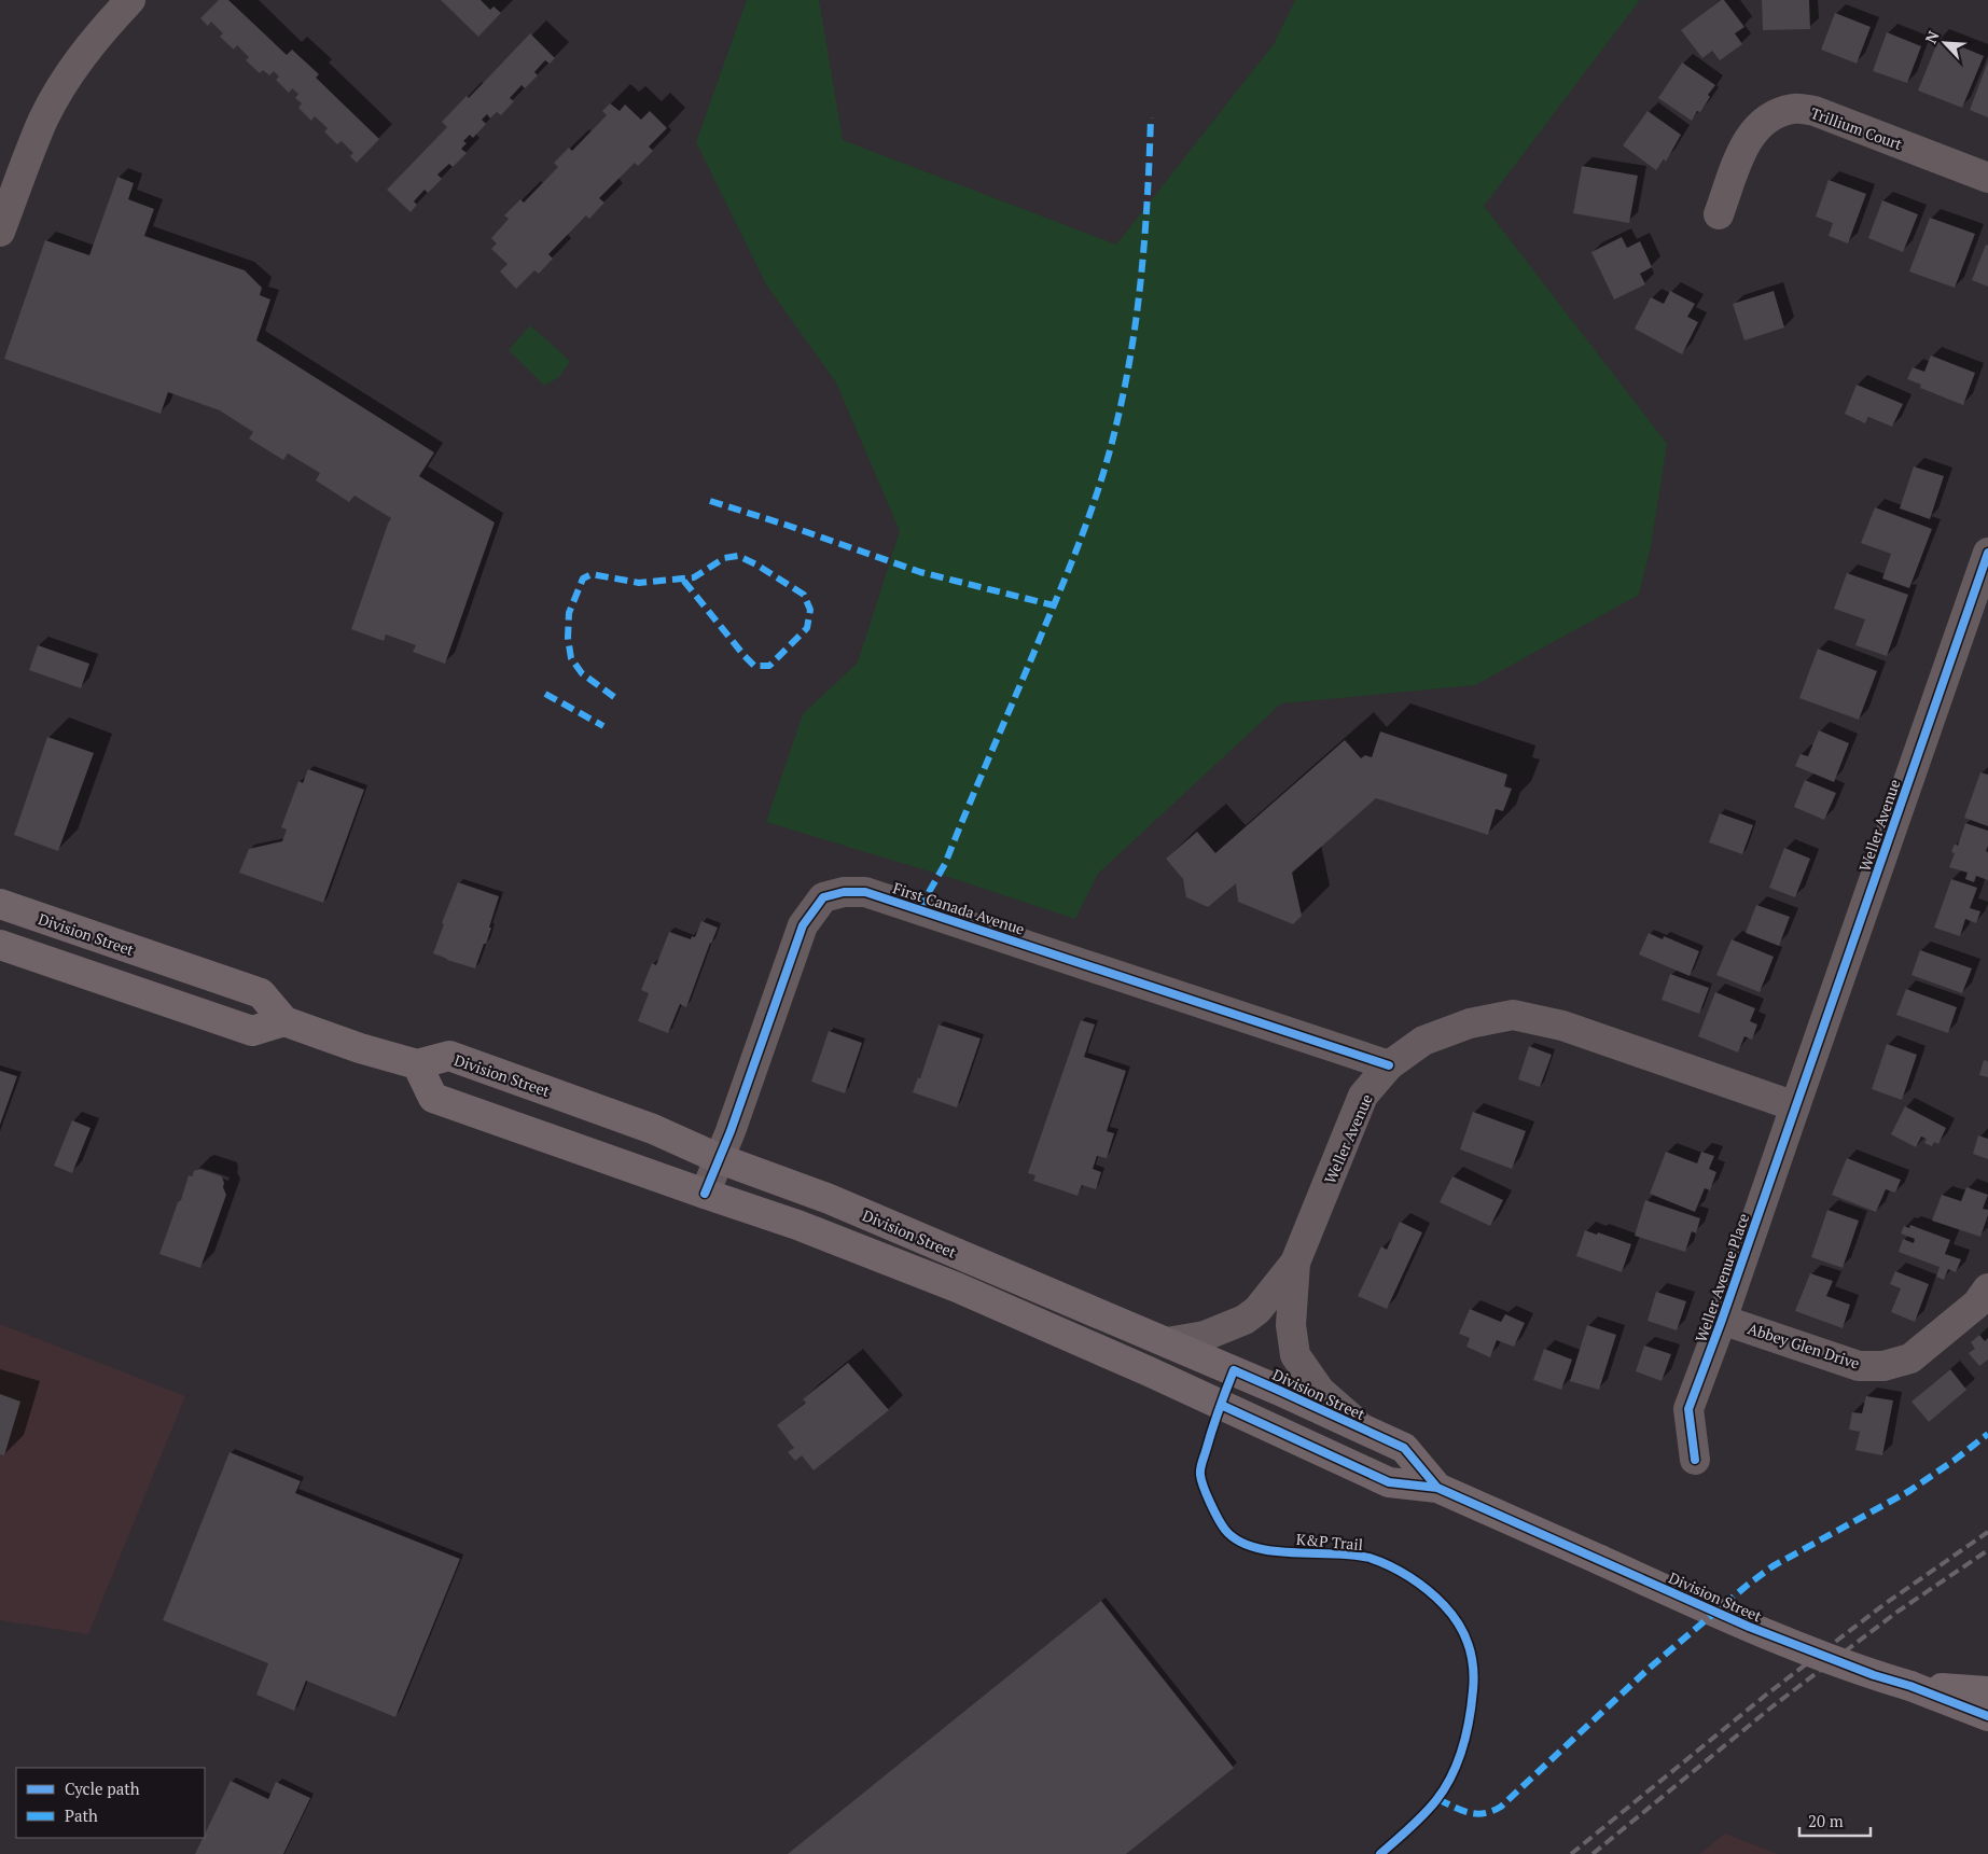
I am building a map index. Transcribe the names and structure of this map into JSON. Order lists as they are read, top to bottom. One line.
{"streets":{"main road":["Division Street"],"street":["Trillium Court","Weller Avenue","First Canada Avenue","Weller Avenue Place","Abbey Glen Drive"],"cycle path":["K&P Trail"]},"crossings":[["Weller Avenue","First Canada Avenue"],["Weller Avenue","Division Street"],["Weller Avenue","Weller Avenue Place"],["First Canada Avenue","Division Street"],["Weller Avenue Place","Abbey Glen Drive"]],"legend":["Cycle path","Path"],"scale_bar":"20 m","north":"top left"}
